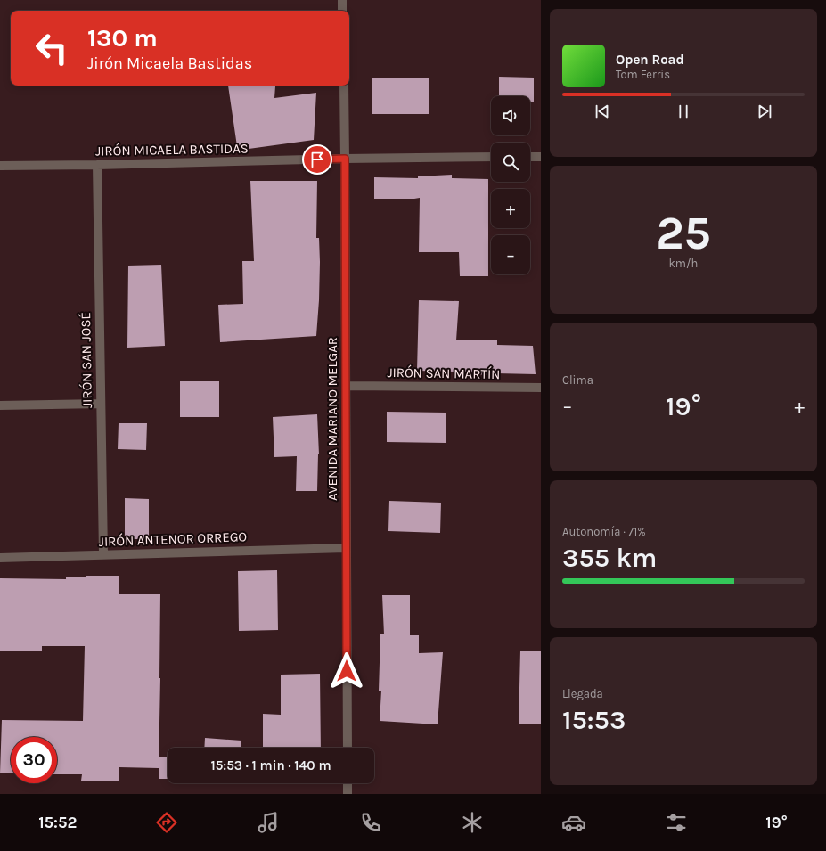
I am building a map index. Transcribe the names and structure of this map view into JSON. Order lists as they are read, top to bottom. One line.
{"streets":{"street":["JIRÓN MICAELA BASTIDAS","JIRÓN SAN JOSÉ","JIRÓN SAN MARTÍN","AVENIDA MARIANO MELGAR","JIRÓN ANTENOR ORREGO"]},"crossings":[["JIRÓN MICAELA BASTIDAS","JIRÓN SAN JOSÉ"],["JIRÓN MICAELA BASTIDAS","AVENIDA MARIANO MELGAR"],["JIRÓN SAN JOSÉ","JIRÓN ANTENOR ORREGO"],["JIRÓN SAN MARTÍN","AVENIDA MARIANO MELGAR"],["AVENIDA MARIANO MELGAR","JIRÓN ANTENOR ORREGO"]],"page":{"turn":["130 m","Jirón Micaela Bastidas"],"song":["Open Road","Tom Ferris"],"map_buttons":["+","−"],"tile":[["25","km/h"],"Clima",["Autonomía · 71%","355 km"],["Llegada","15:53"]],"heat":["−","19°","+"],"limit":"30","trip":"15:53 · 1 min · 140 m","tabs":["15:52","19°"]}}
